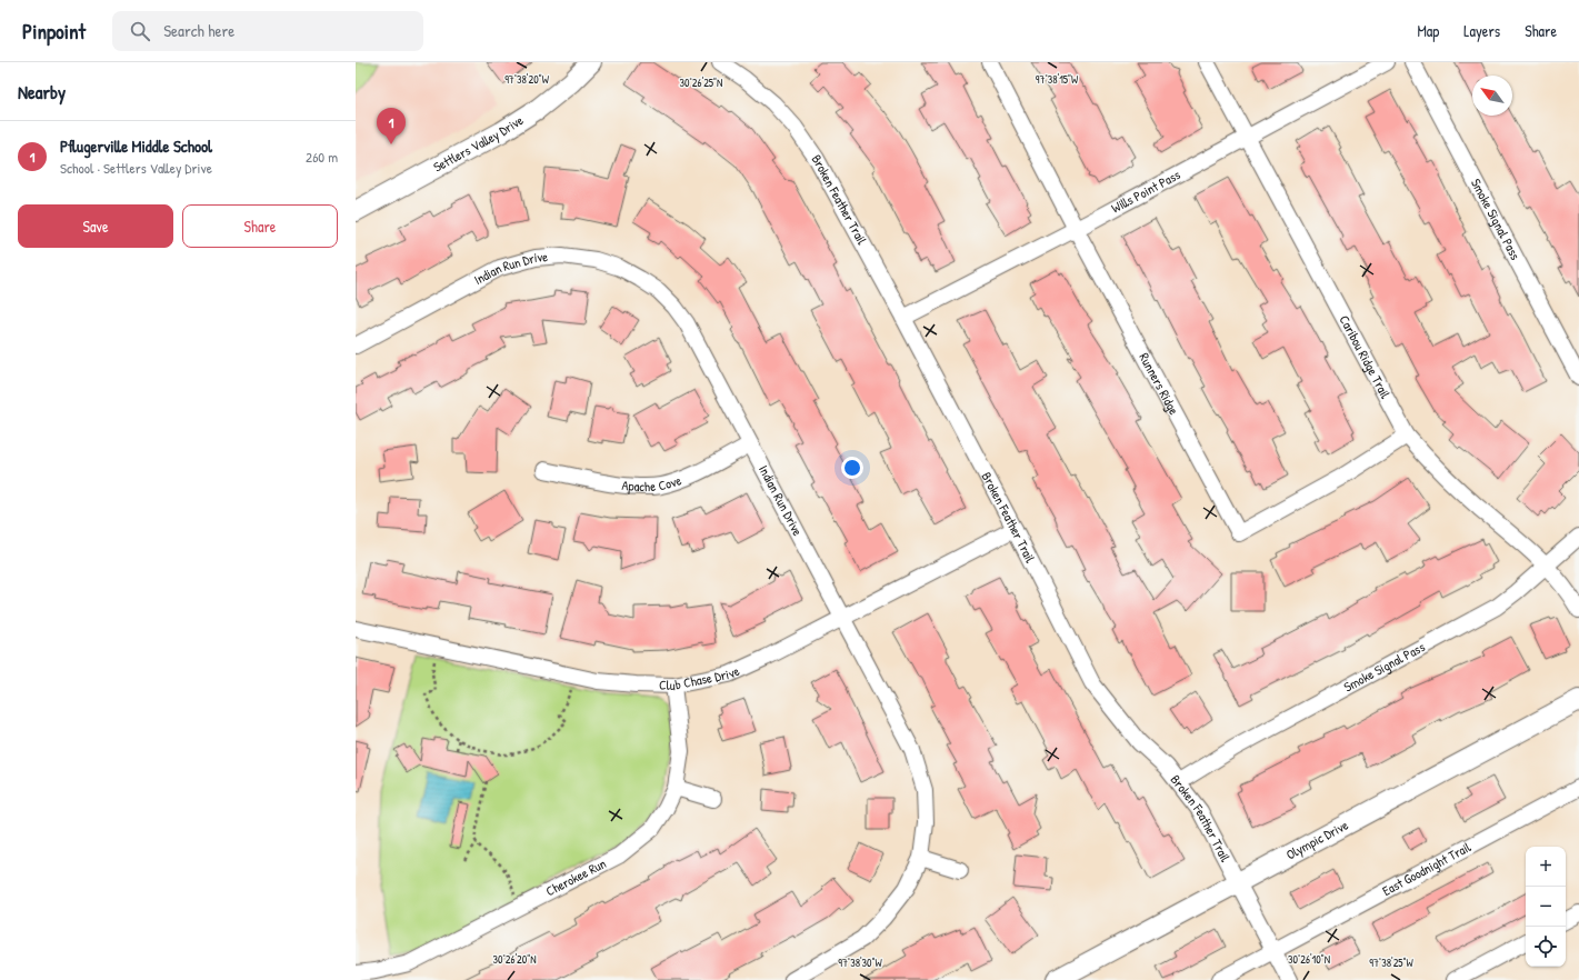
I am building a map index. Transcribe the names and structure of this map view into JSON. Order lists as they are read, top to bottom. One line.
{"streets":{"street":["Settlers Valley Drive","Wills Point Pass","Broken Feather Trail","Smoke Signal Pass","Indian Run Drive","Caribou Ridge Trail","Runners Ridge","Apache Cove","Club Chase Drive","Olympic Drive","East Goodnight Trail","Cherokee Run"]},"crossings":[["Wills Point Pass","Broken Feather Trail"],["Wills Point Pass","Caribou Ridge Trail"],["Wills Point Pass","Runners Ridge"],["Broken Feather Trail","Smoke Signal Pass"],["Broken Feather Trail","Club Chase Drive"],["Broken Feather Trail","Olympic Drive"],["Broken Feather Trail","East Goodnight Trail"],["Smoke Signal Pass","Caribou Ridge Trail"],["Indian Run Drive","Apache Cove"],["Indian Run Drive","Club Chase Drive"],["Caribou Ridge Trail","Runners Ridge"],["Club Chase Drive","Cherokee Run"]],"north":"top left","page":{"header":"Pinpoint","search":"Search here","nav":["Map","Layers","Share"],"heading":"Nearby","pins":"1","list":[{"mark":"1","name":"Pflugerville Middle School","note":"School · Settlers Valley Drive","value":"260 m"}],"buttons":["Save","Share"],"map_buttons":["+","−"]},"coordinates":["97°38'20\"W","97°38'15\"W","30°26'25\"N","30°26'20\"N","30°26'10\"N","97°38'30\"W","97°38'25\"W"]}
